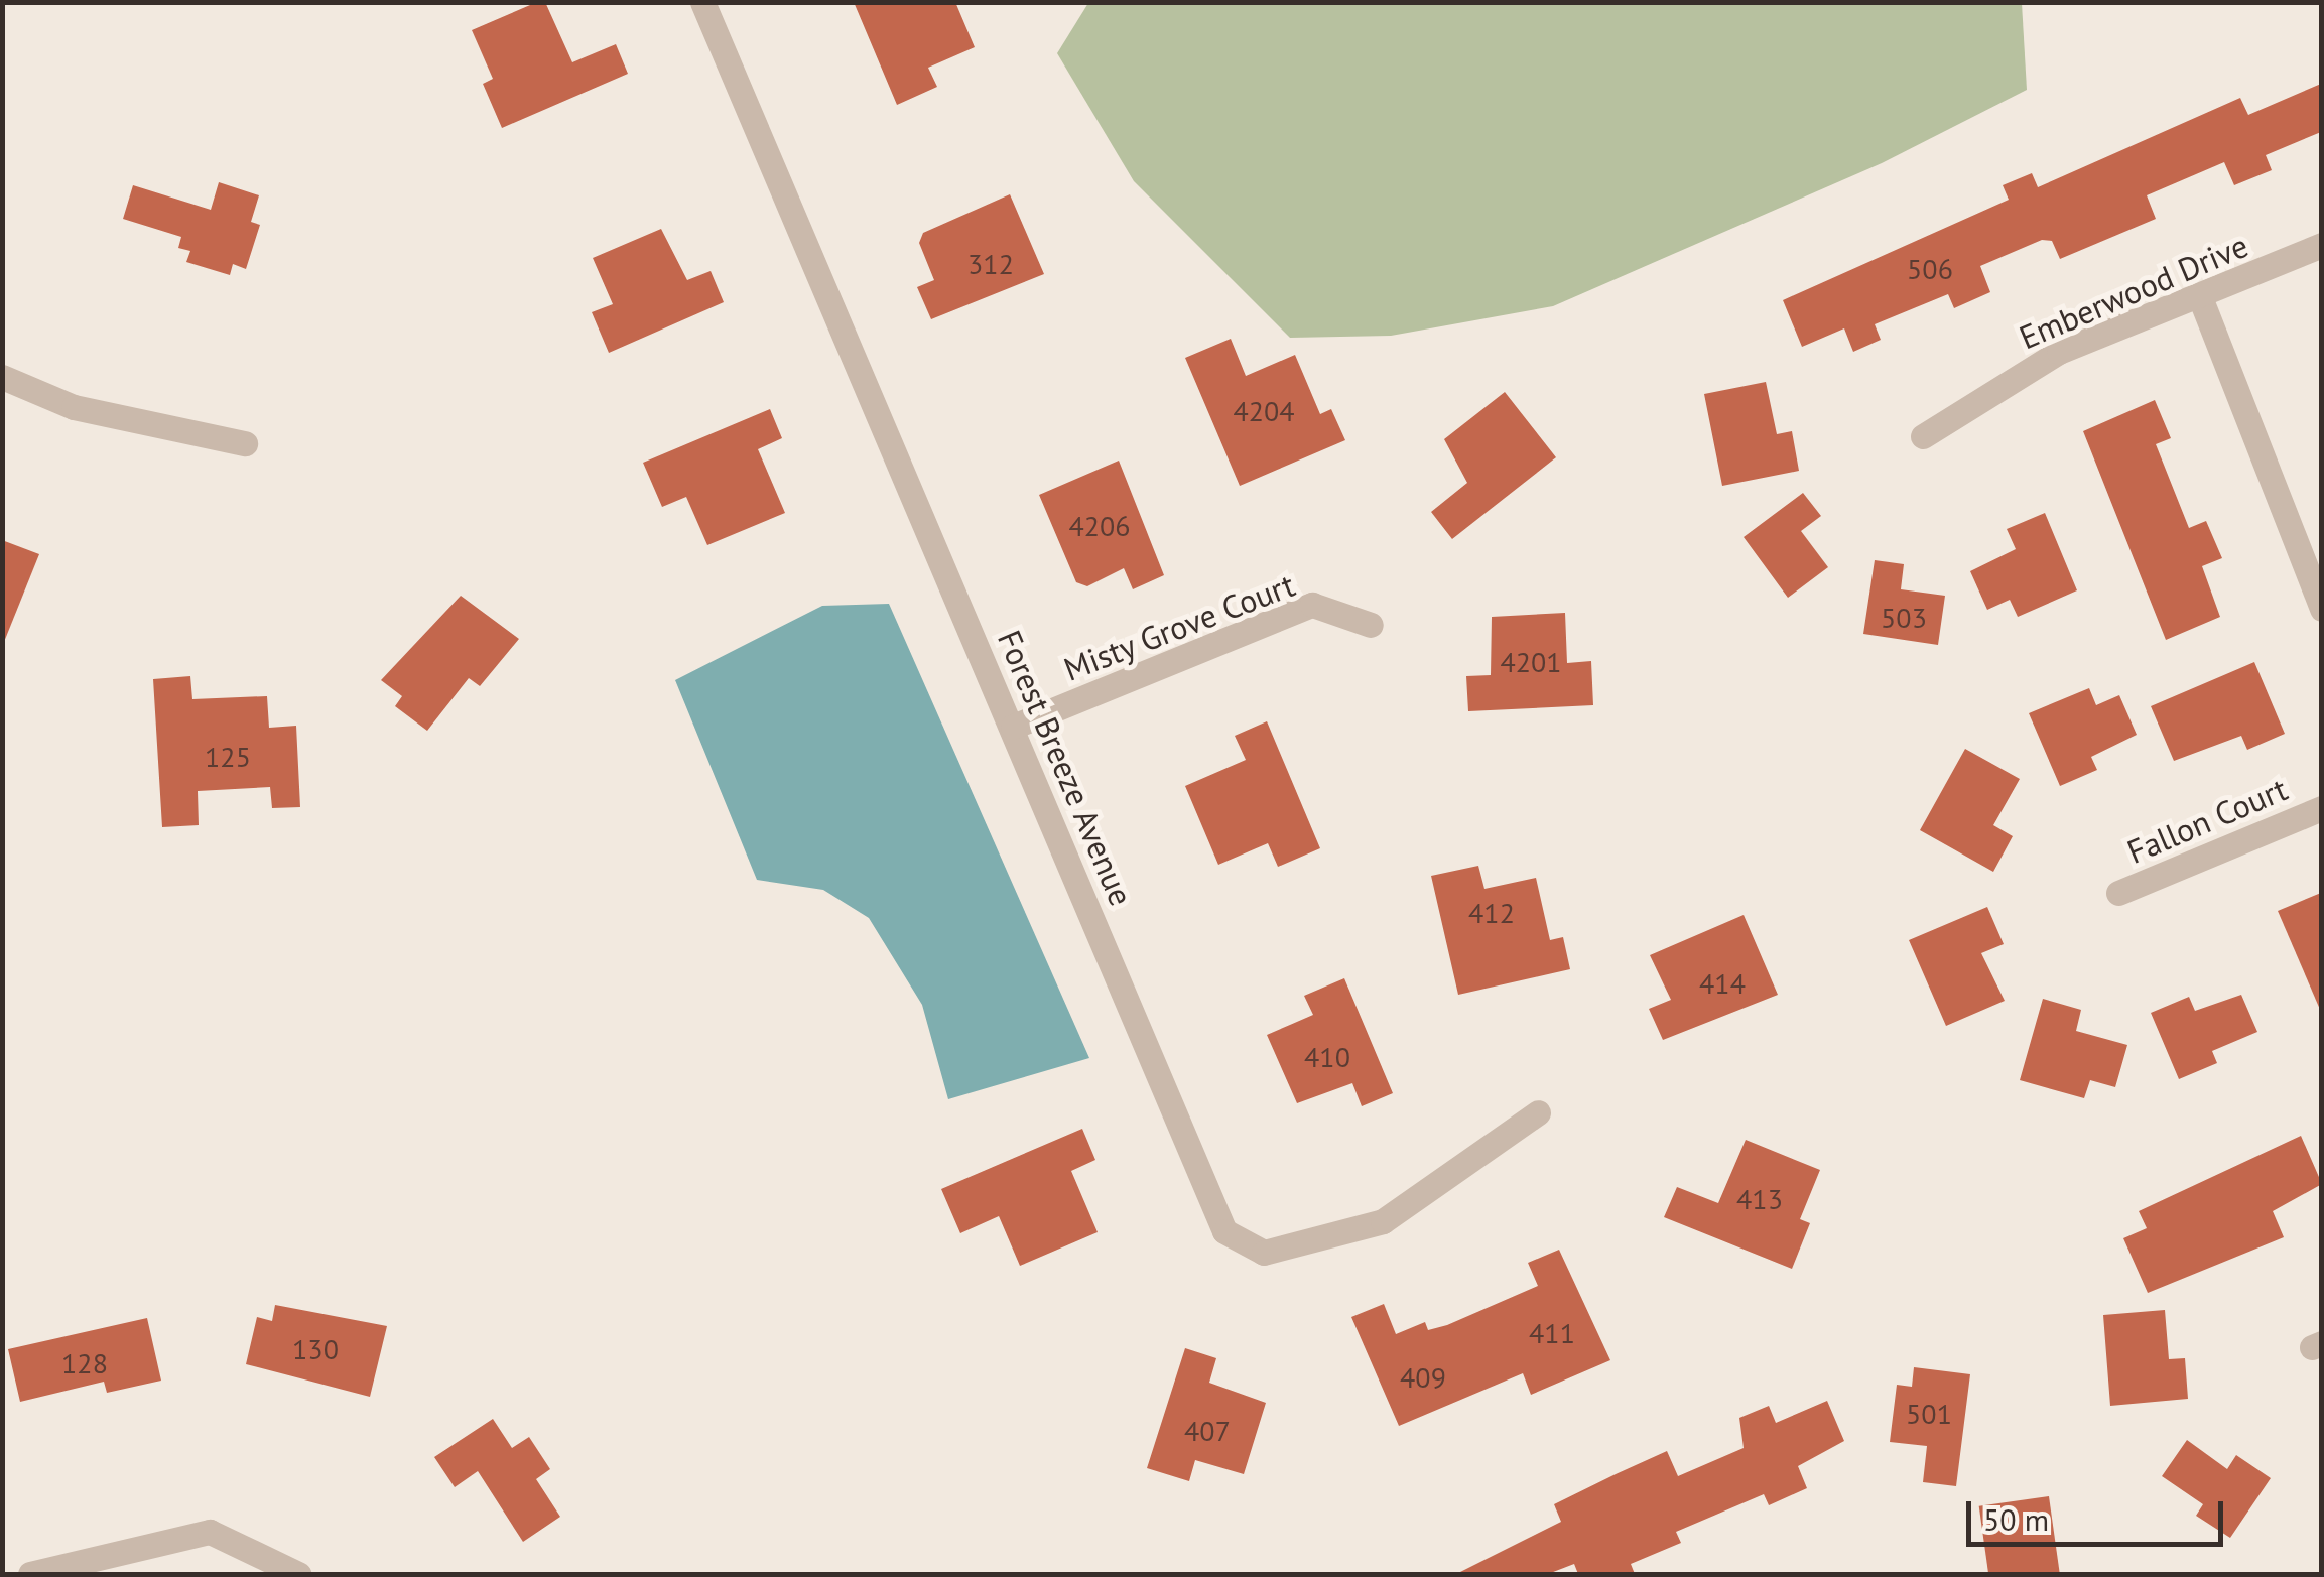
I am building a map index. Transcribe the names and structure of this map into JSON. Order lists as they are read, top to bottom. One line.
{"streets":{"street":["Emberwood Drive","Misty Grove Court","Forest Breeze Avenue","Fallon Court"]},"crossings":[["Misty Grove Court","Forest Breeze Avenue"]],"house_numbers":["312","506","4204","4206","503","4201","125","412","414","410","413","411","130","128","409","501","407"],"scale_bar":"50 m"}
